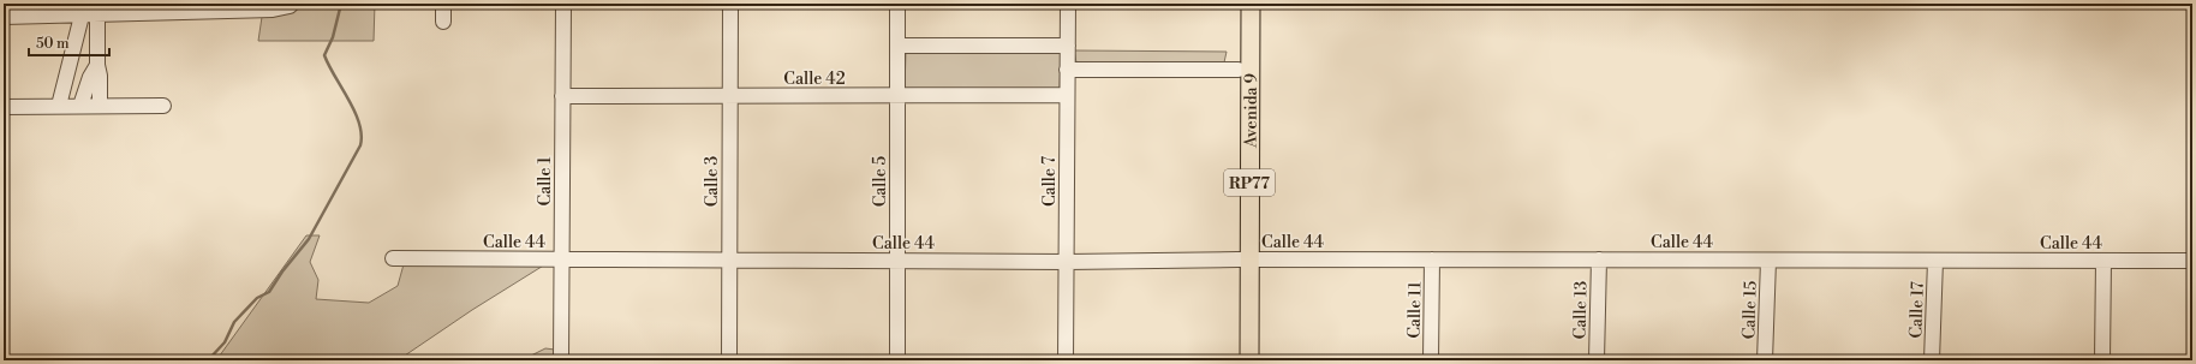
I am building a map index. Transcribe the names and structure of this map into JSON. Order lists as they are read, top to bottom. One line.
{"streets":{"main road":["Avenida 9","RP77"],"street":["Calle 42","Calle 1","Calle 3","Calle 5","Calle 7","Calle 44","Calle 11","Calle 13","Calle 15","Calle 17"]},"crossings":[["Calle 42","Calle 1"],["Calle 42","Calle 3"],["Calle 42","Calle 5"],["Calle 42","Calle 7"],["Avenida 9","Calle 44"],["Calle 1","Calle 44"],["Calle 3","Calle 44"],["Calle 5","Calle 44"],["Calle 7","Calle 44"],["Calle 44","Calle 11"],["Calle 44","Calle 13"],["Calle 44","Calle 15"],["Calle 44","Calle 17"]],"scale_bar":"50 m"}
